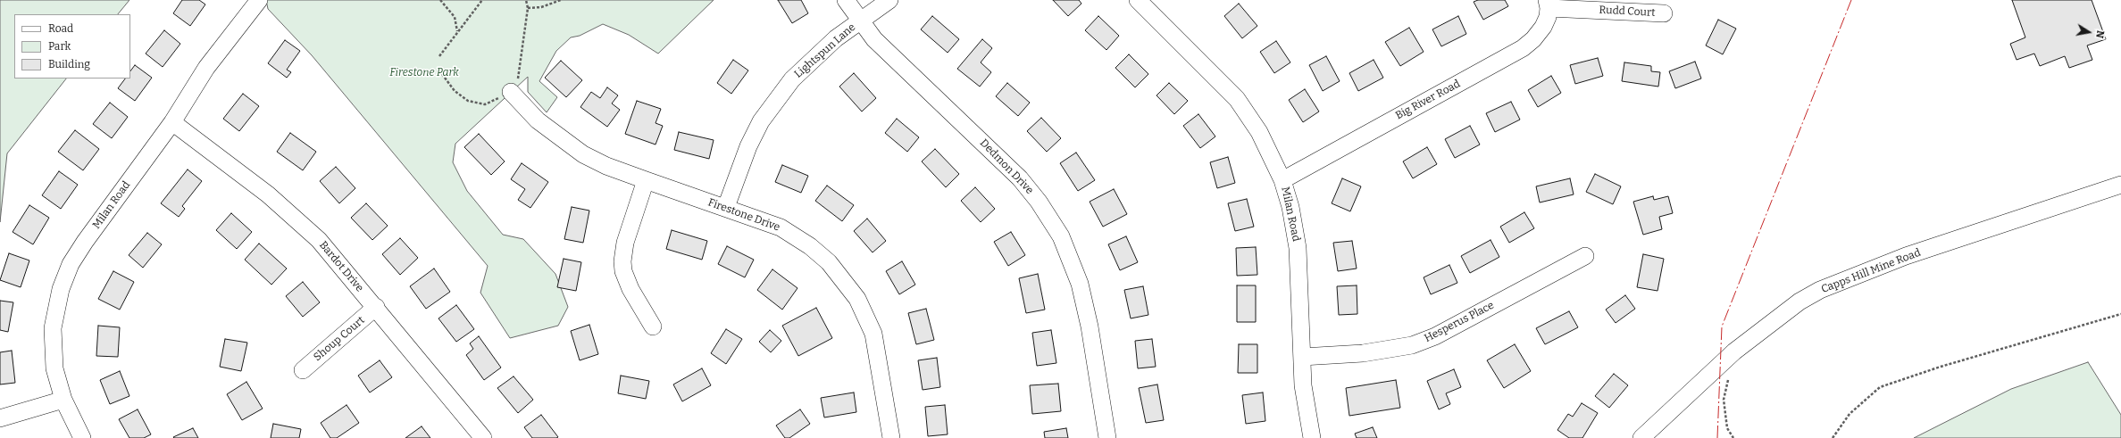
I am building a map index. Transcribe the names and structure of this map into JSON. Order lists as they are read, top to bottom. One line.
{"streets":{"street":["Rudd Court","Lightspun Lane","Big River Road","Dedmon Drive","Milan Road","Firestone Drive","Bardot Drive","Capps Hill Mine Road","Hesperus Place","Shoup Court"]},"crossings":[["Rudd Court","Big River Road"],["Lightspun Lane","Dedmon Drive"],["Lightspun Lane","Firestone Drive"],["Big River Road","Milan Road"],["Milan Road","Bardot Drive"],["Milan Road","Hesperus Place"],["Bardot Drive","Shoup Court"]],"parks":["Firestone Park"],"legend":["Road","Park","Building"],"north":"right"}
